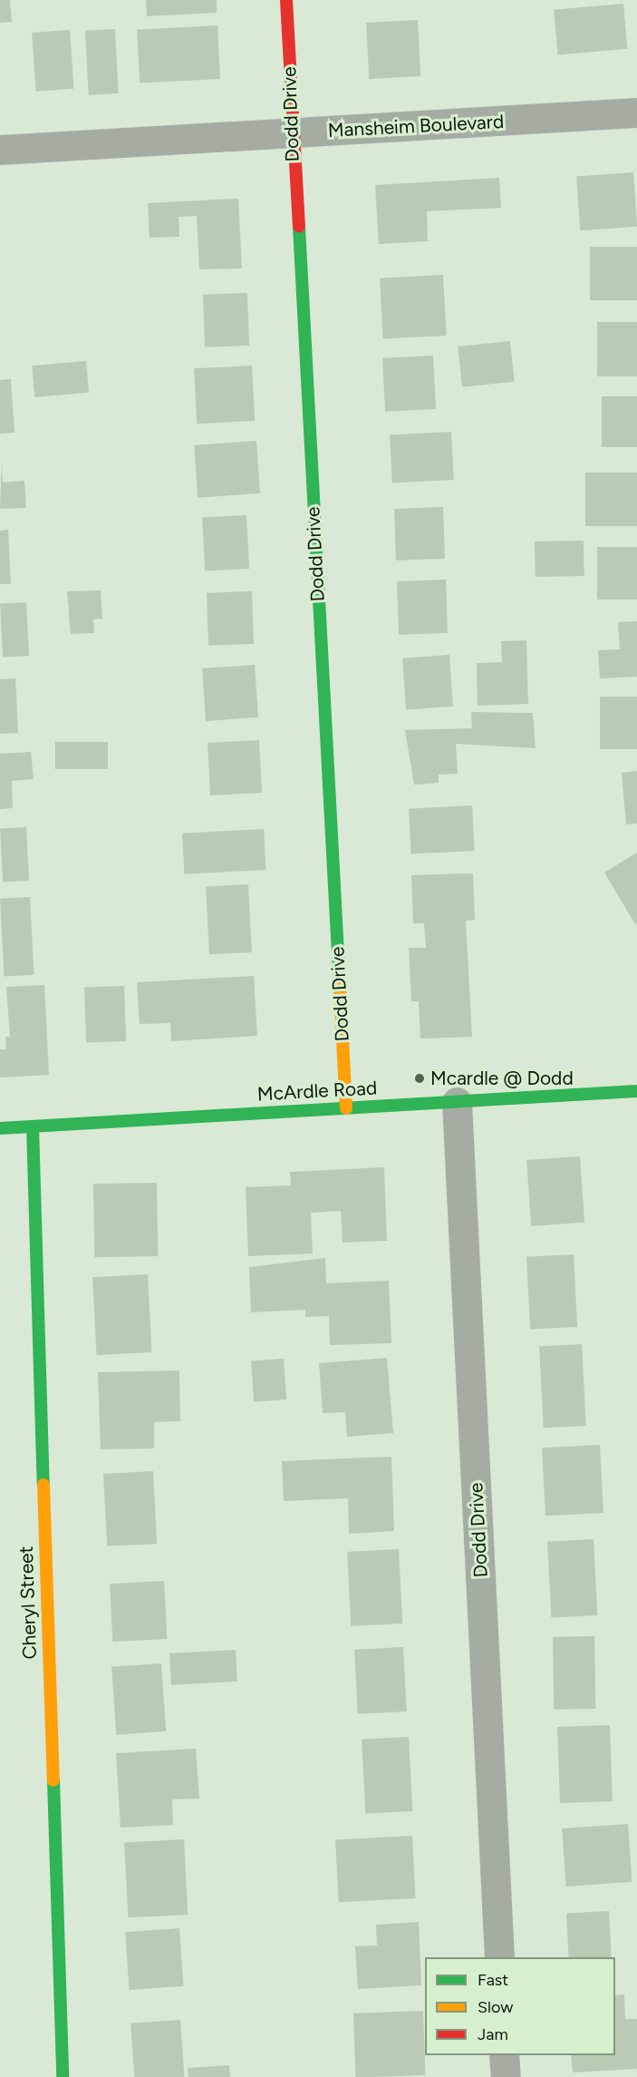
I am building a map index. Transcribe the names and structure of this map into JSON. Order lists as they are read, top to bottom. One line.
{"streets":{"street":["Dodd Drive","Mansheim Boulevard","McArdle Road","Cheryl Street"]},"crossings":[["Dodd Drive","Mansheim Boulevard"],["Dodd Drive","McArdle Road"],["McArdle Road","Cheryl Street"]],"places":["Mcardle @ Dodd"],"legend":["Fast","Slow","Jam"]}
